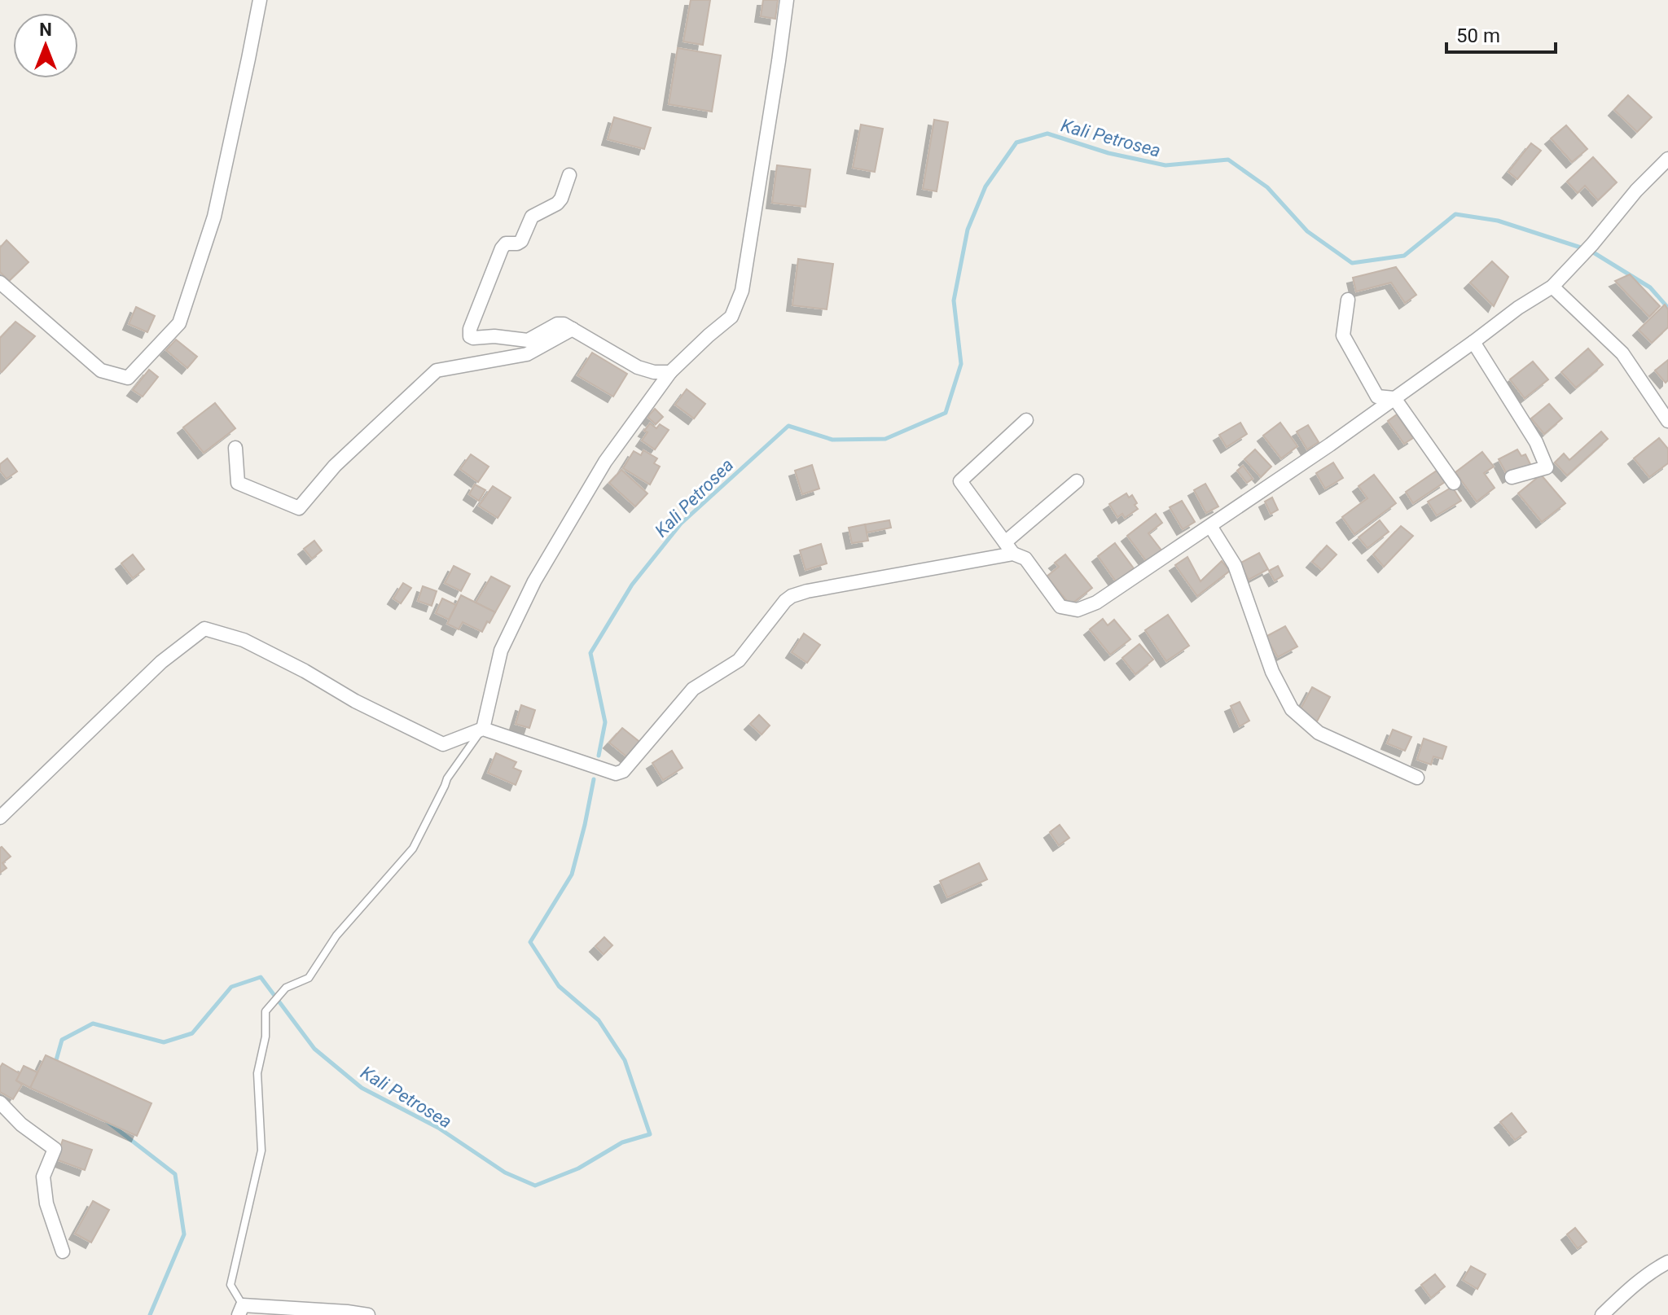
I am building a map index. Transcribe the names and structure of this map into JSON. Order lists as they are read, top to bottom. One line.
{"water":["Kali Petrosea"],"scale_bar":"50 m","north":"top"}
